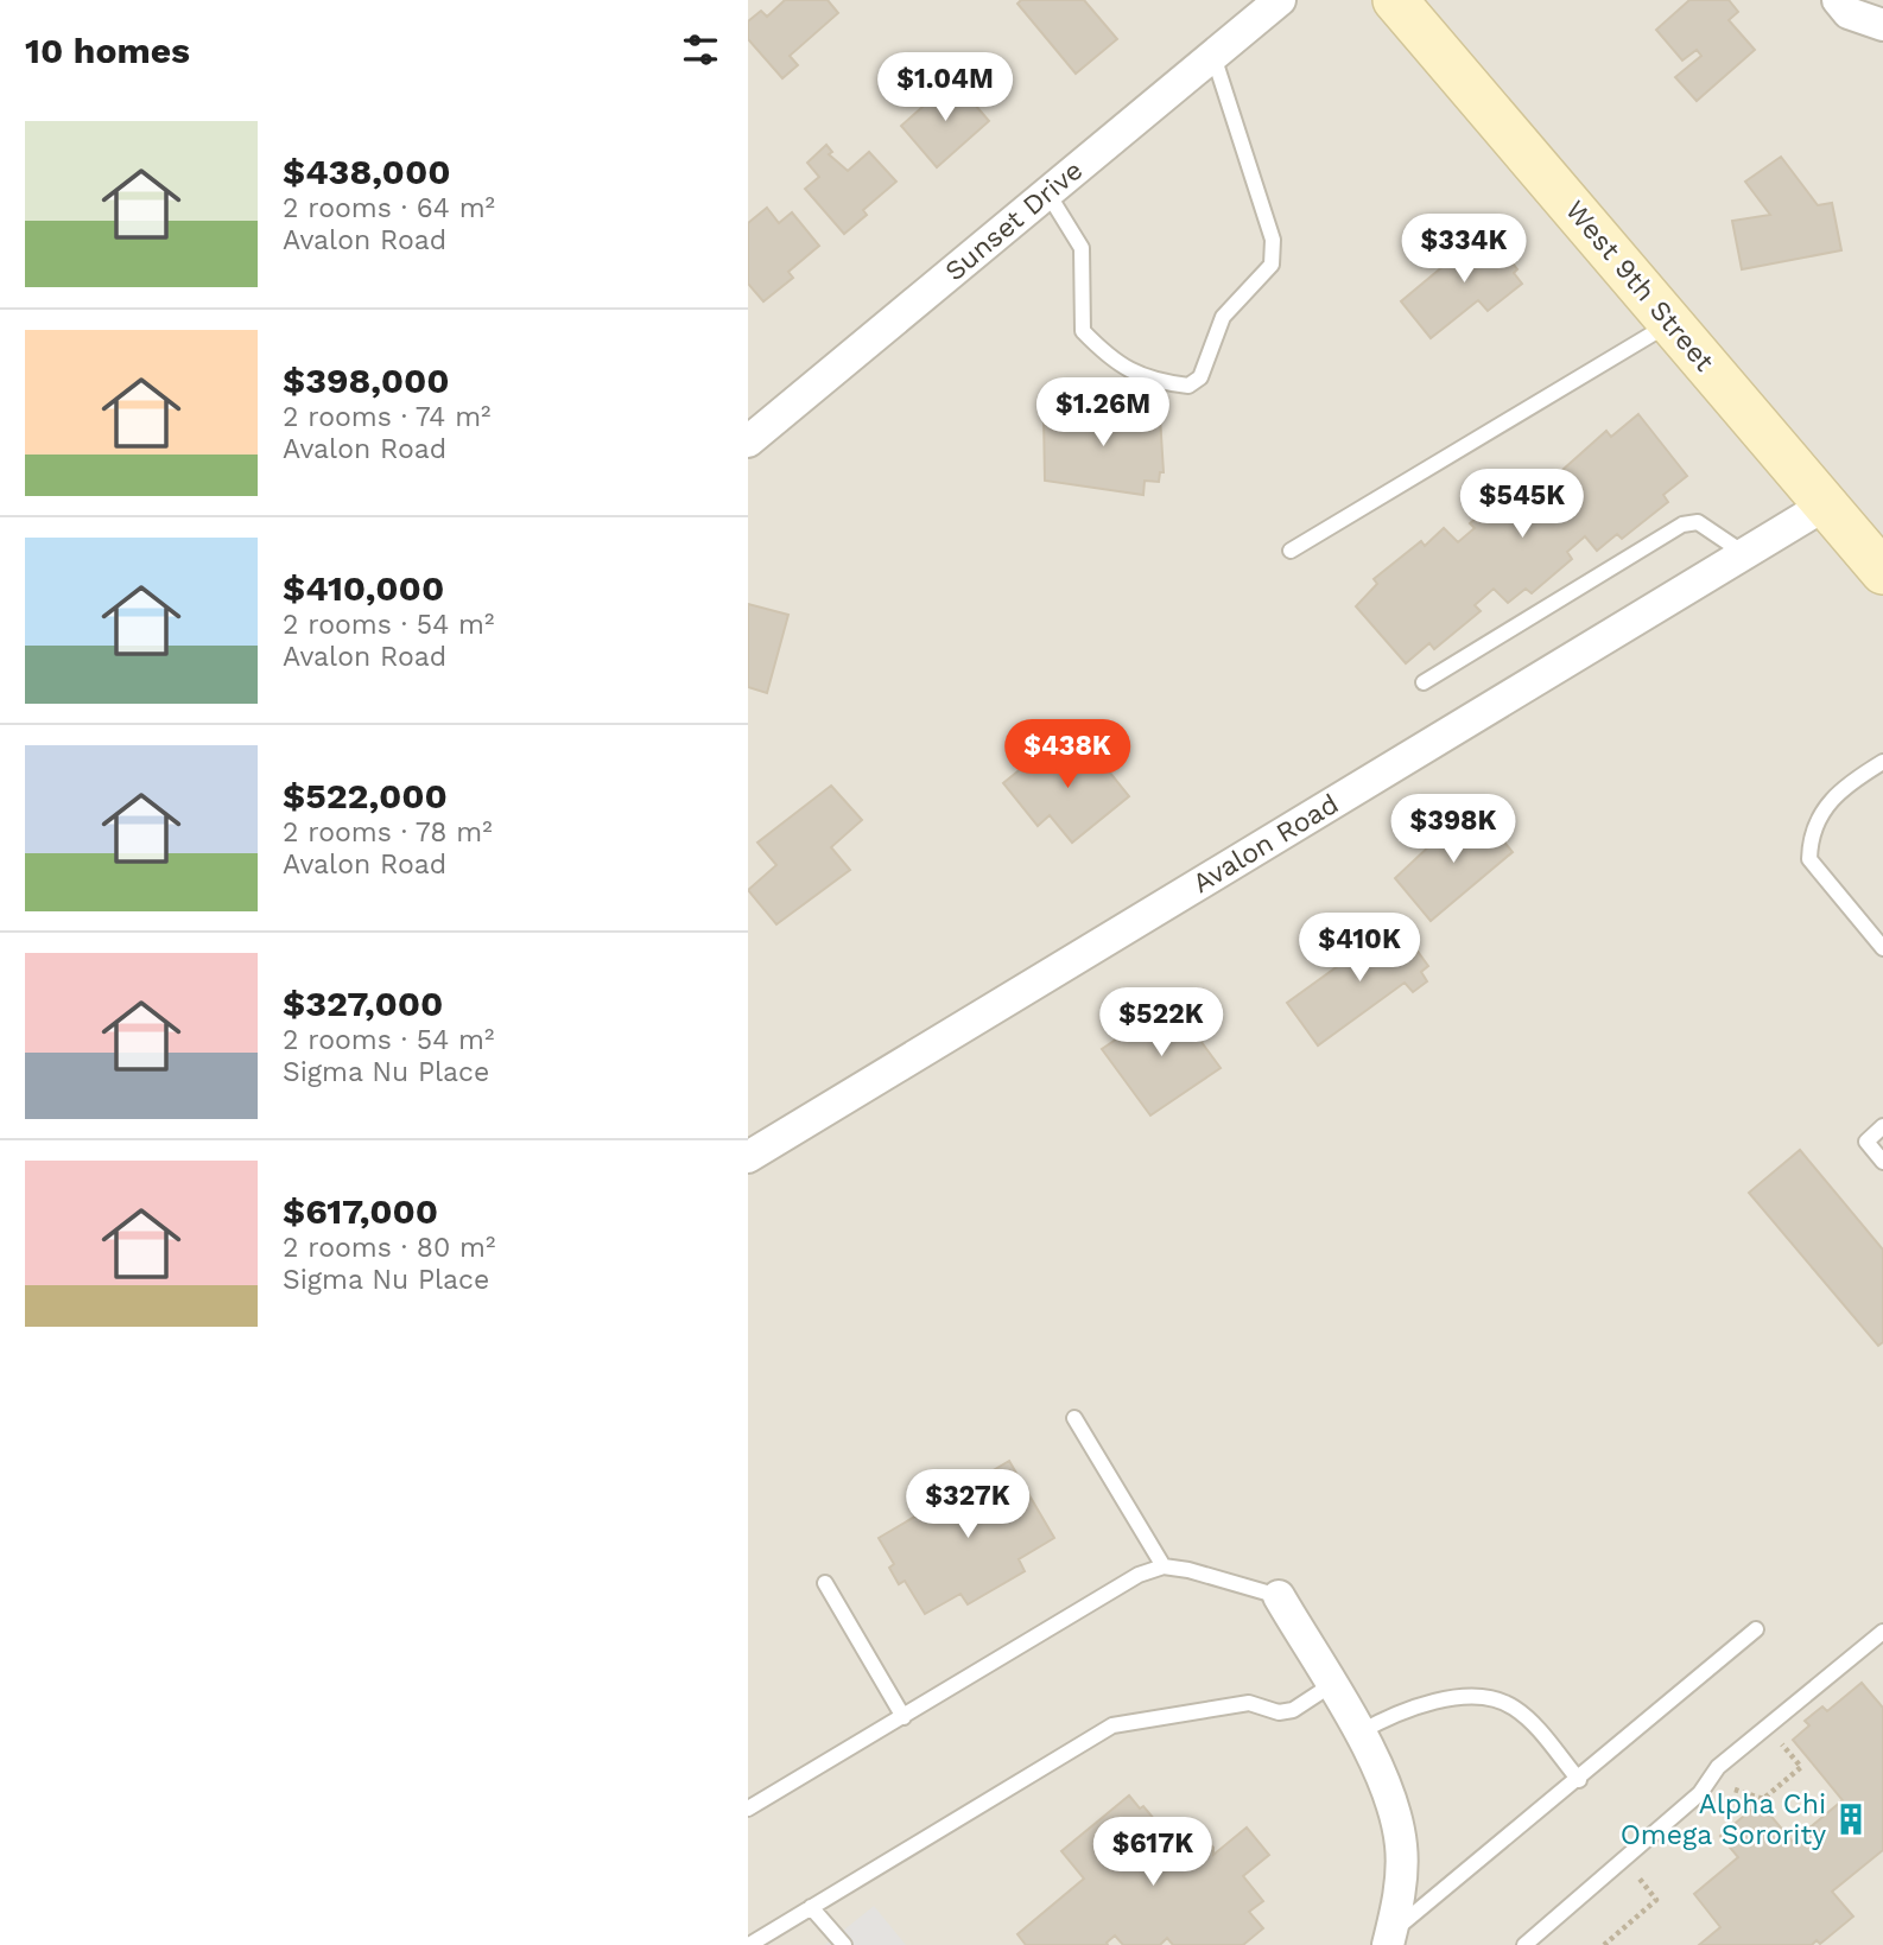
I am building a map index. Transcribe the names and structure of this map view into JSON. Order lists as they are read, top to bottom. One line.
{"streets":{"main road":["West 9th Street"],"street":["Sunset Drive","Avalon Road"]},"crossings":[["West 9th Street","Avalon Road"]],"places":{"building":["Alpha Chi Omega Sorority"]},"page":{"heading":"10 homes","price":["$1.04M","$334K","$1.26M","$545K","$438K","$398K","$410K","$522K","$327K","$617K"],"list":[{"name":"$438,000","note":"2 rooms · 64 m² · Avalon Road"},{"name":"$398,000","note":"2 rooms · 74 m² · Avalon Road"},{"name":"$410,000","note":"2 rooms · 54 m² · Avalon Road"},{"name":"$522,000","note":"2 rooms · 78 m² · Avalon Road"},{"name":"$327,000","note":"2 rooms · 54 m² · Sigma Nu Place"},{"name":"$617,000","note":"2 rooms · 80 m² · Sigma Nu Place"}]}}
